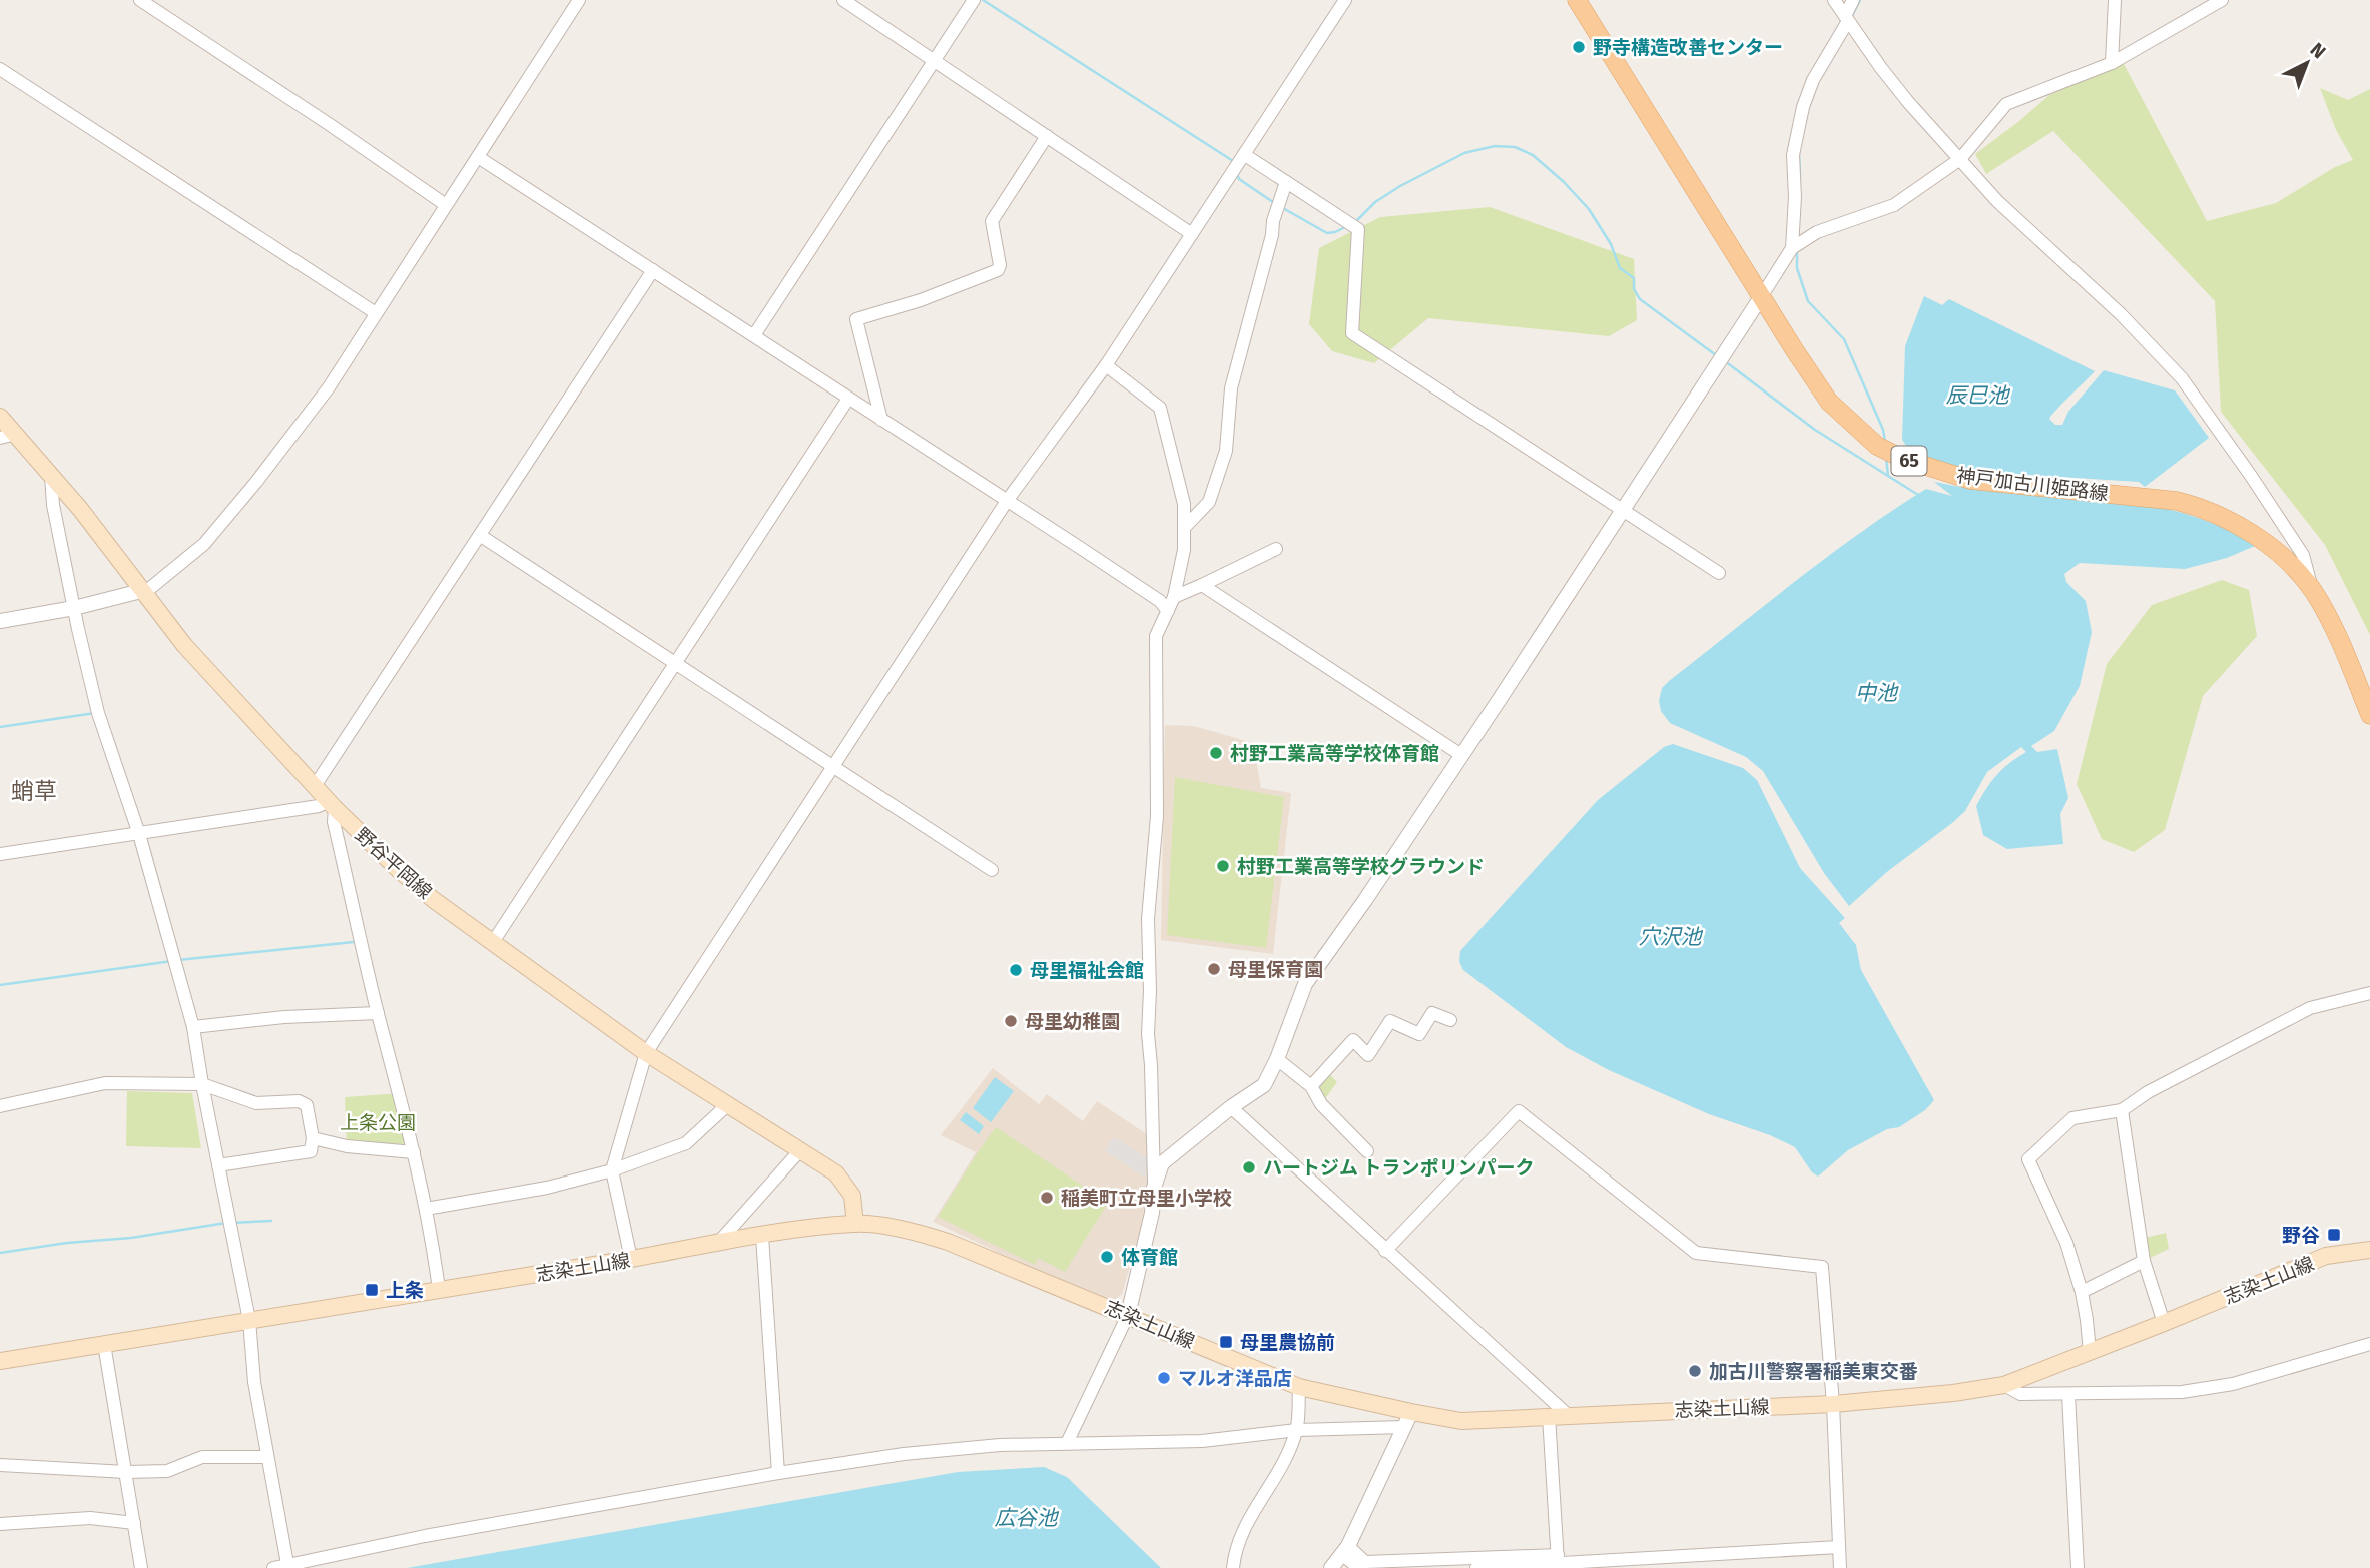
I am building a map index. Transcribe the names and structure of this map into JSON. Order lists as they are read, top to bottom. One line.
{"streets":{"main road":["65","神戸加古川姫路線","野谷平岡線","志染土山線"]},"crossings":[["野谷平岡線","志染土山線"]],"districts":["蛸草"],"water":["辰巳池","中池","穴沢池","広谷池"],"parks":["上条公園"],"places":{"other":["野寺構造改善センター","村野工業高等学校体育館","村野工業高等学校グラウンド","母里保育園","母里福祉会館","母里幼稚園","ハートジム トランポリンパーク","稲美町立母里小学校","体育館","加古川警察署稲美東交番","マルオ洋品店"],"transit":["野谷","上条","母里農協前"]},"north":"top right"}
